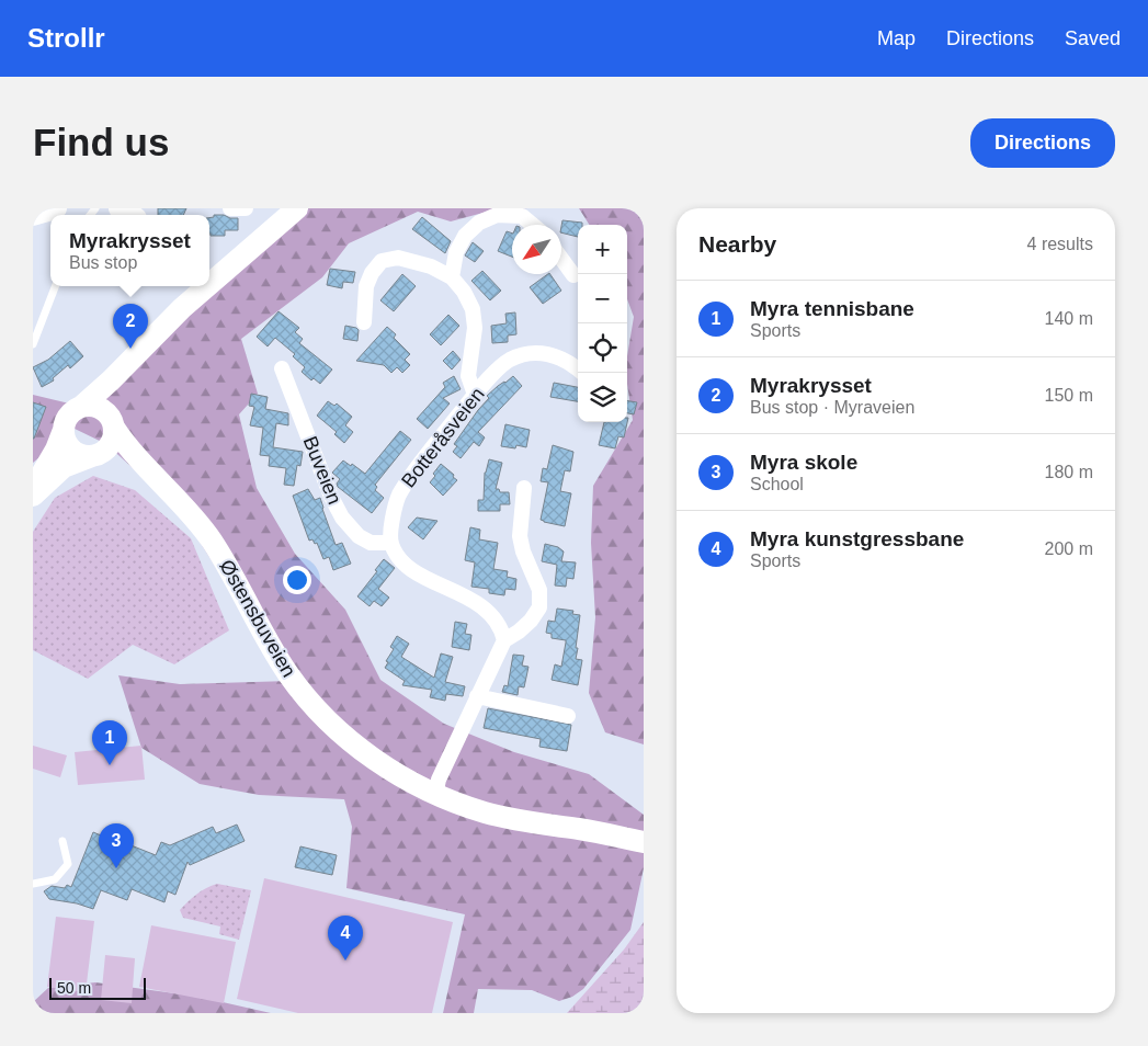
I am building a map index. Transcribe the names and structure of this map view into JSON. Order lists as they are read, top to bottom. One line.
{"streets":{"main road":["Østensbuveien"],"street":["Botteråsveien","Buveien"]},"crossings":[["Botteråsveien","Buveien"]],"scale_bar":"50 m","north":"bottom left","page":{"header":"Strollr","nav":["Map","Directions","Saved"],"buttons":"Directions","title":"Find us","heading":["Nearby","4 results"],"popup":["Myrakrysset","Bus stop"],"map_buttons":["+","−"],"list":[{"mark":"1","name":"Myra tennisbane","note":"Sports","value":"140 m"},{"mark":"2","name":"Myrakrysset","note":"Bus stop · Myraveien","value":"150 m"},{"mark":"3","name":"Myra skole","note":"School","value":"180 m"},{"mark":"4","name":"Myra kunstgressbane","note":"Sports","value":"200 m"}],"pins":["2","1","3","4"],"scale":"50 m"}}
